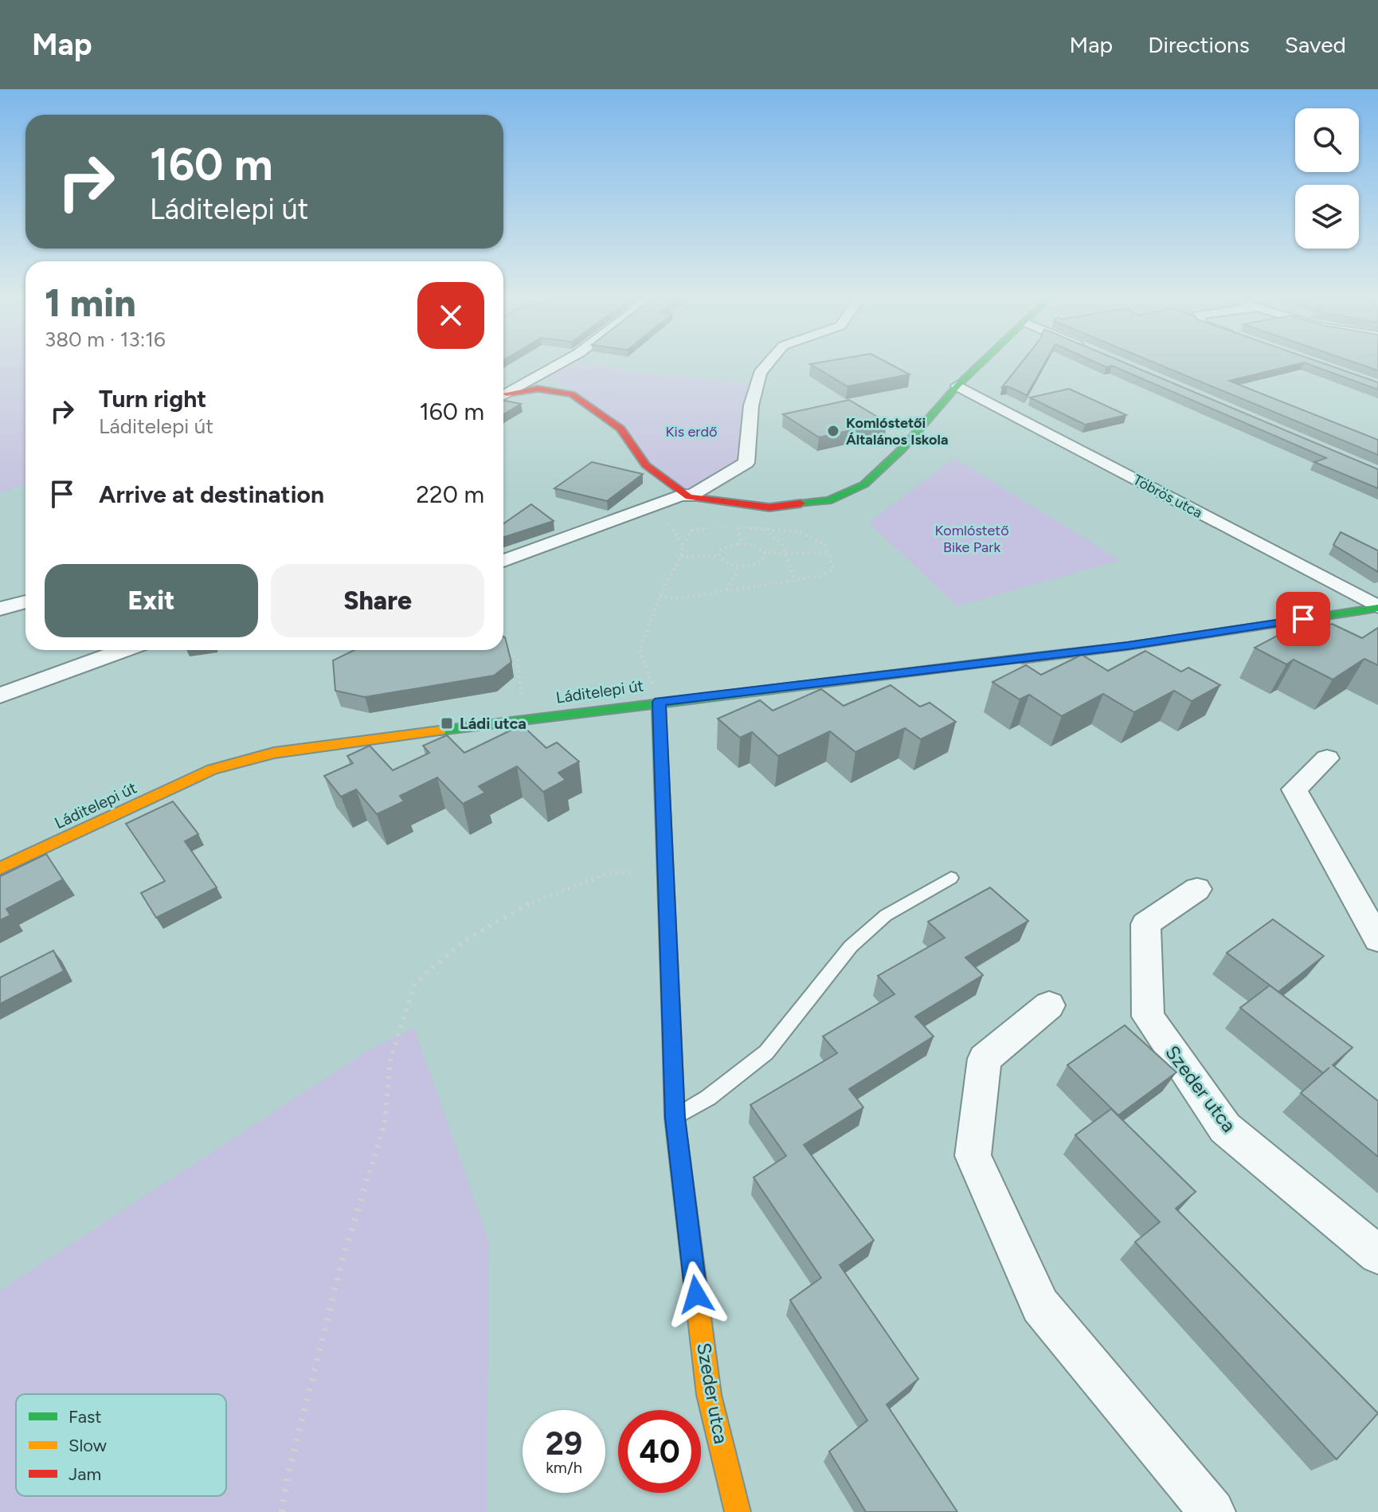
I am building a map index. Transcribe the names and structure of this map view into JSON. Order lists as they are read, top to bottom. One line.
{"streets":{"street":["Töbrös utca","Láditelepi út","Szeder utca"]},"crossings":[["Töbrös utca","Láditelepi út"],["Láditelepi út","Szeder utca"]],"parks":["Kis erdő","Komlóstető Bike Park"],"places":{"other":["Komlóstetői Általános Iskola"],"transit":["Ládi utca"]},"legend":["Fast","Slow","Jam"],"page":{"header":"Map","nav":["Map","Directions","Saved"],"turn":["160 m","Láditelepi út"],"heading":["1 min","380 m · 13:16"],"list":[{"name":"Turn right","note":"Láditelepi út","value":"160 m"},{"name":"Arrive at destination","value":"220 m"}],"buttons":["Exit","Share"],"speed":"29 km/h","limit":"40"}}
